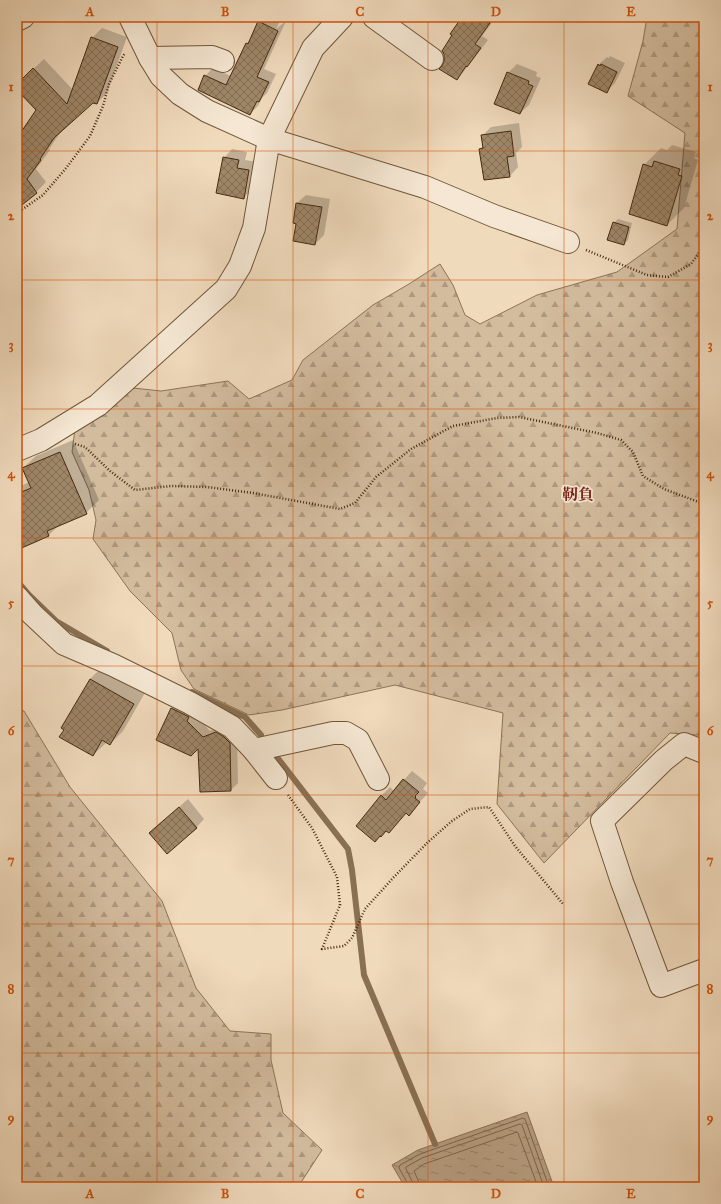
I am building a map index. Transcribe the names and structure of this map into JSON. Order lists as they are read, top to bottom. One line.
{"districts":["靭負"],"grid":{"columns":["A","B","C","D","E"],"rows":["1","2","3","4","5","6","7","8","9"]}}
